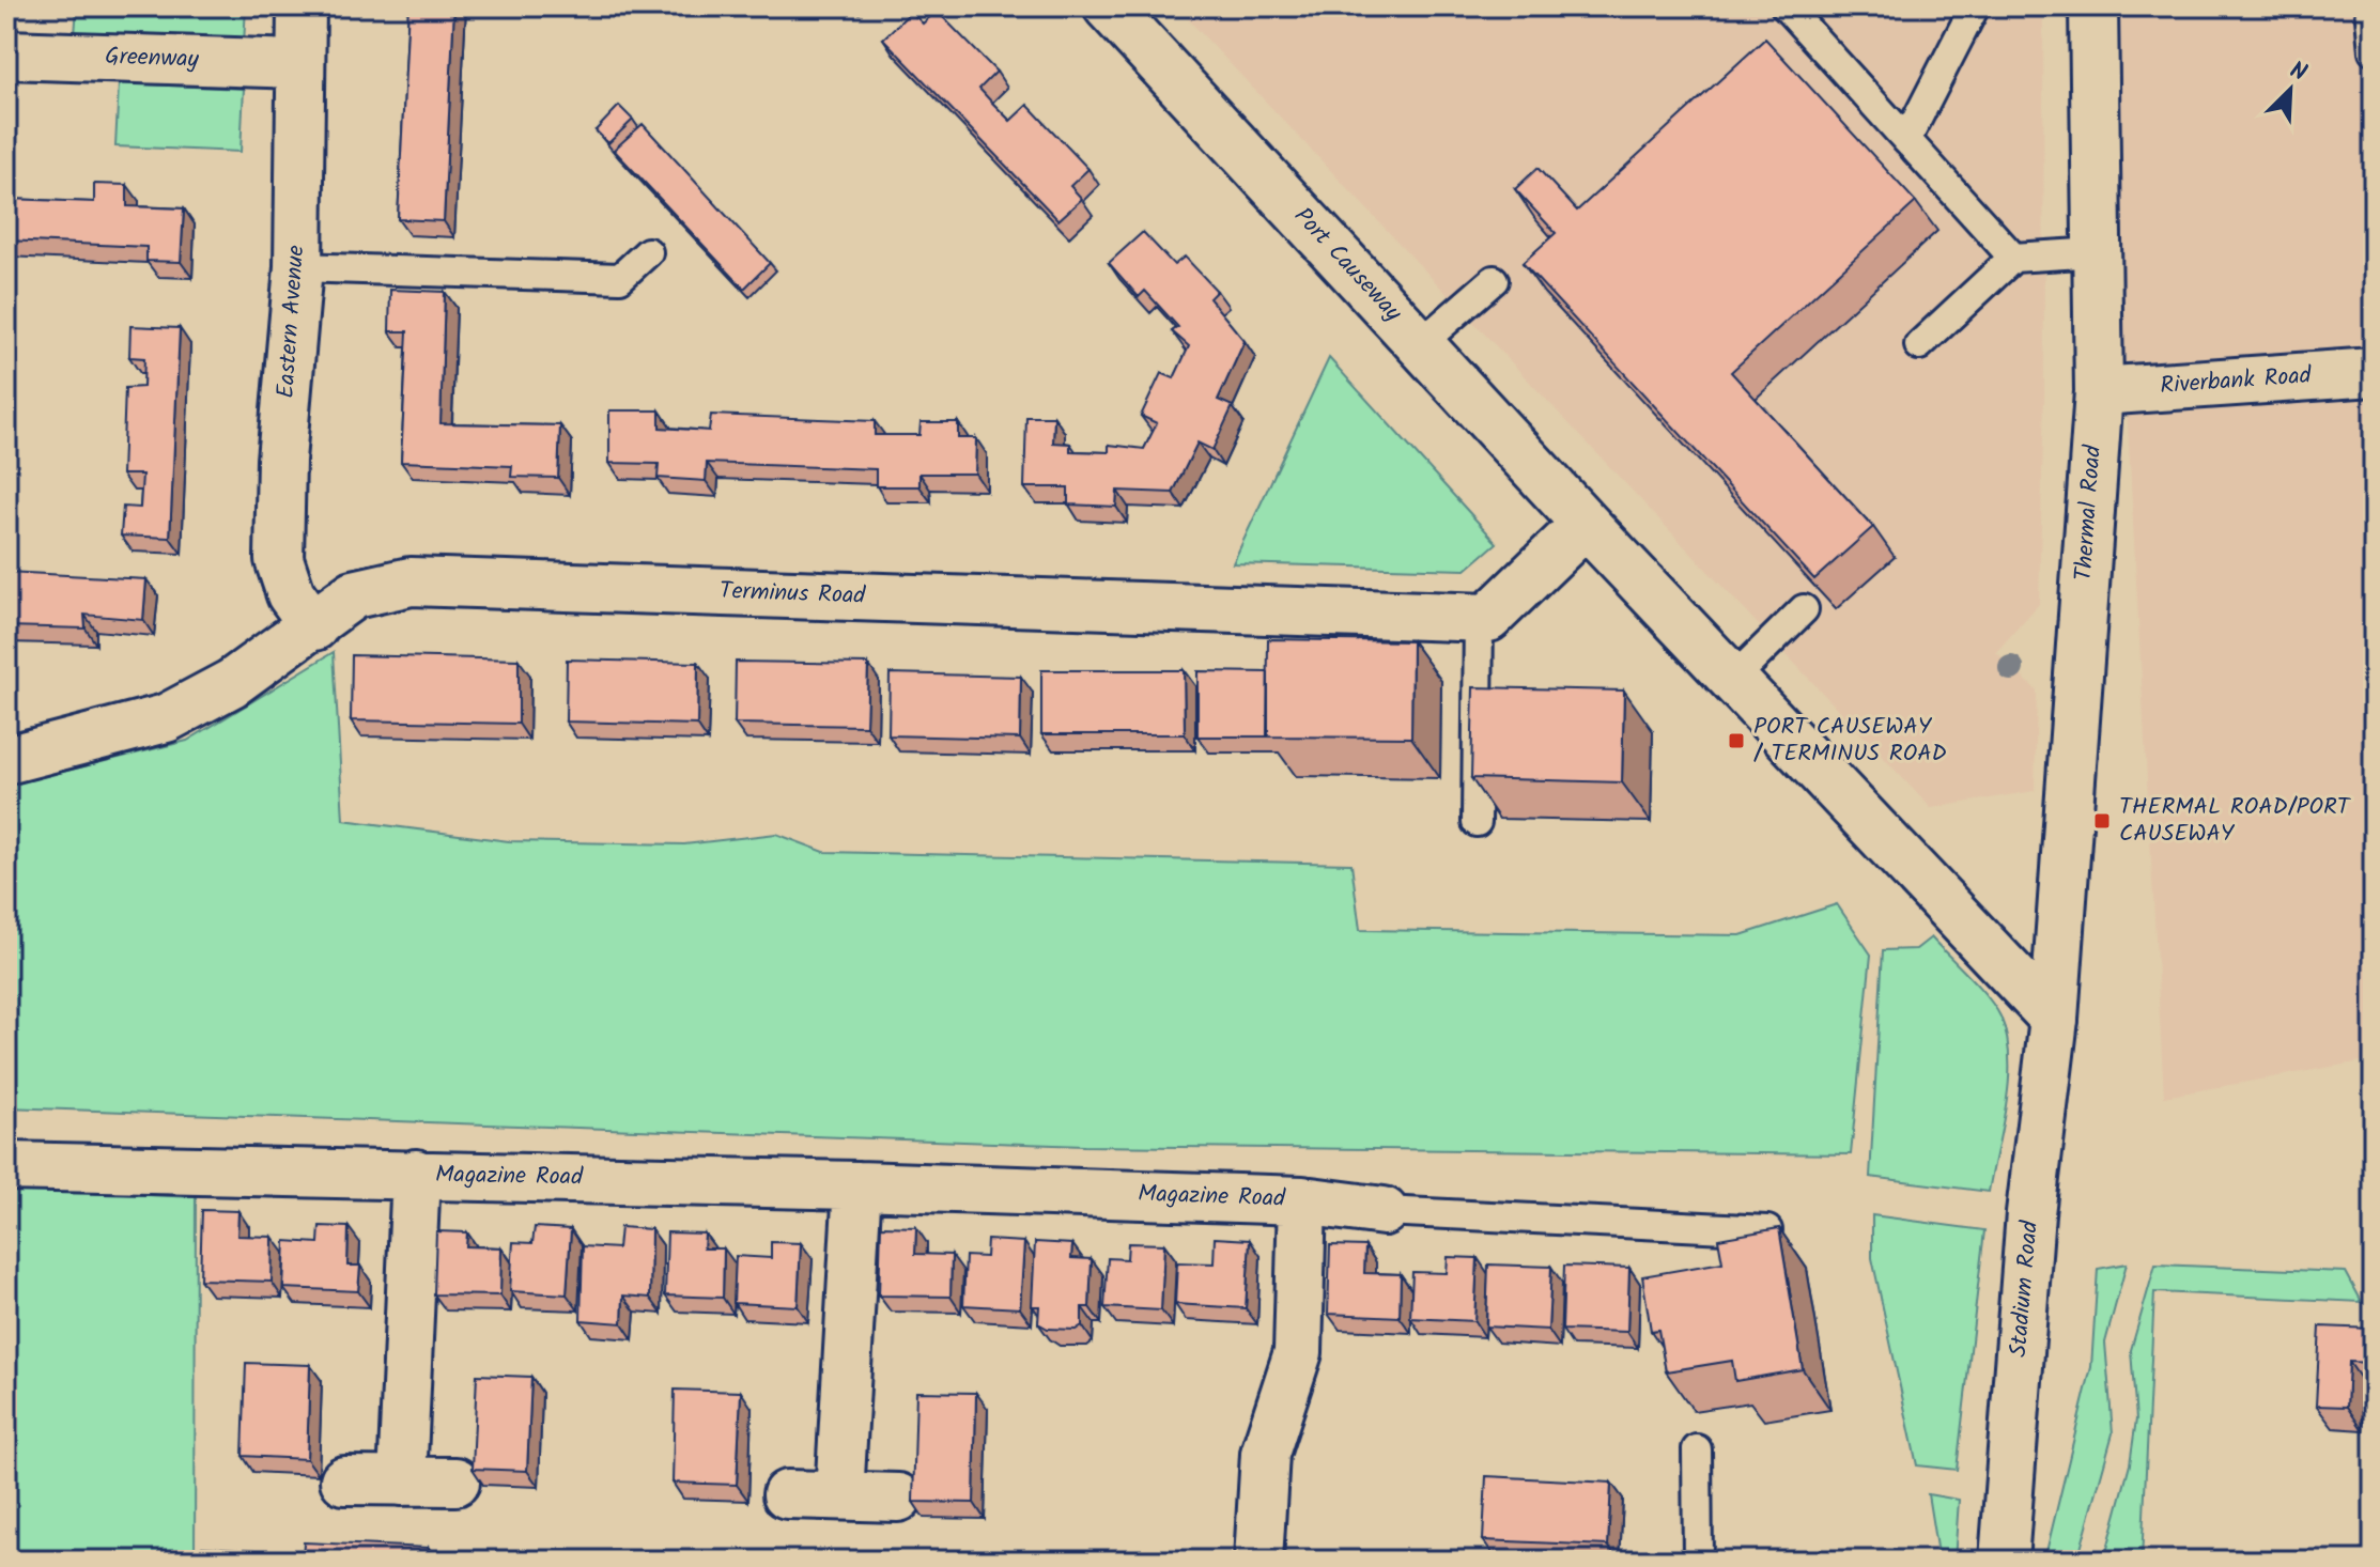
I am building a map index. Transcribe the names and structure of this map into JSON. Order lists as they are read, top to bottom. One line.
{"streets":{"street":["Greenway","Port Causeway","Eastern Avenue","Riverbank Road","Thermal Road","Terminus Road","Magazine Road","Stadium Road"]},"crossings":[["Greenway","Eastern Avenue"],["Port Causeway","Thermal Road"],["Port Causeway","Stadium Road"],["Eastern Avenue","Terminus Road"],["Riverbank Road","Thermal Road"],["Thermal Road","Stadium Road"]],"places":{"transit":["PORT CAUSEWAY / TERMINUS ROAD","THERMAL ROAD/PORT CAUSEWAY"]},"north":"top right"}
